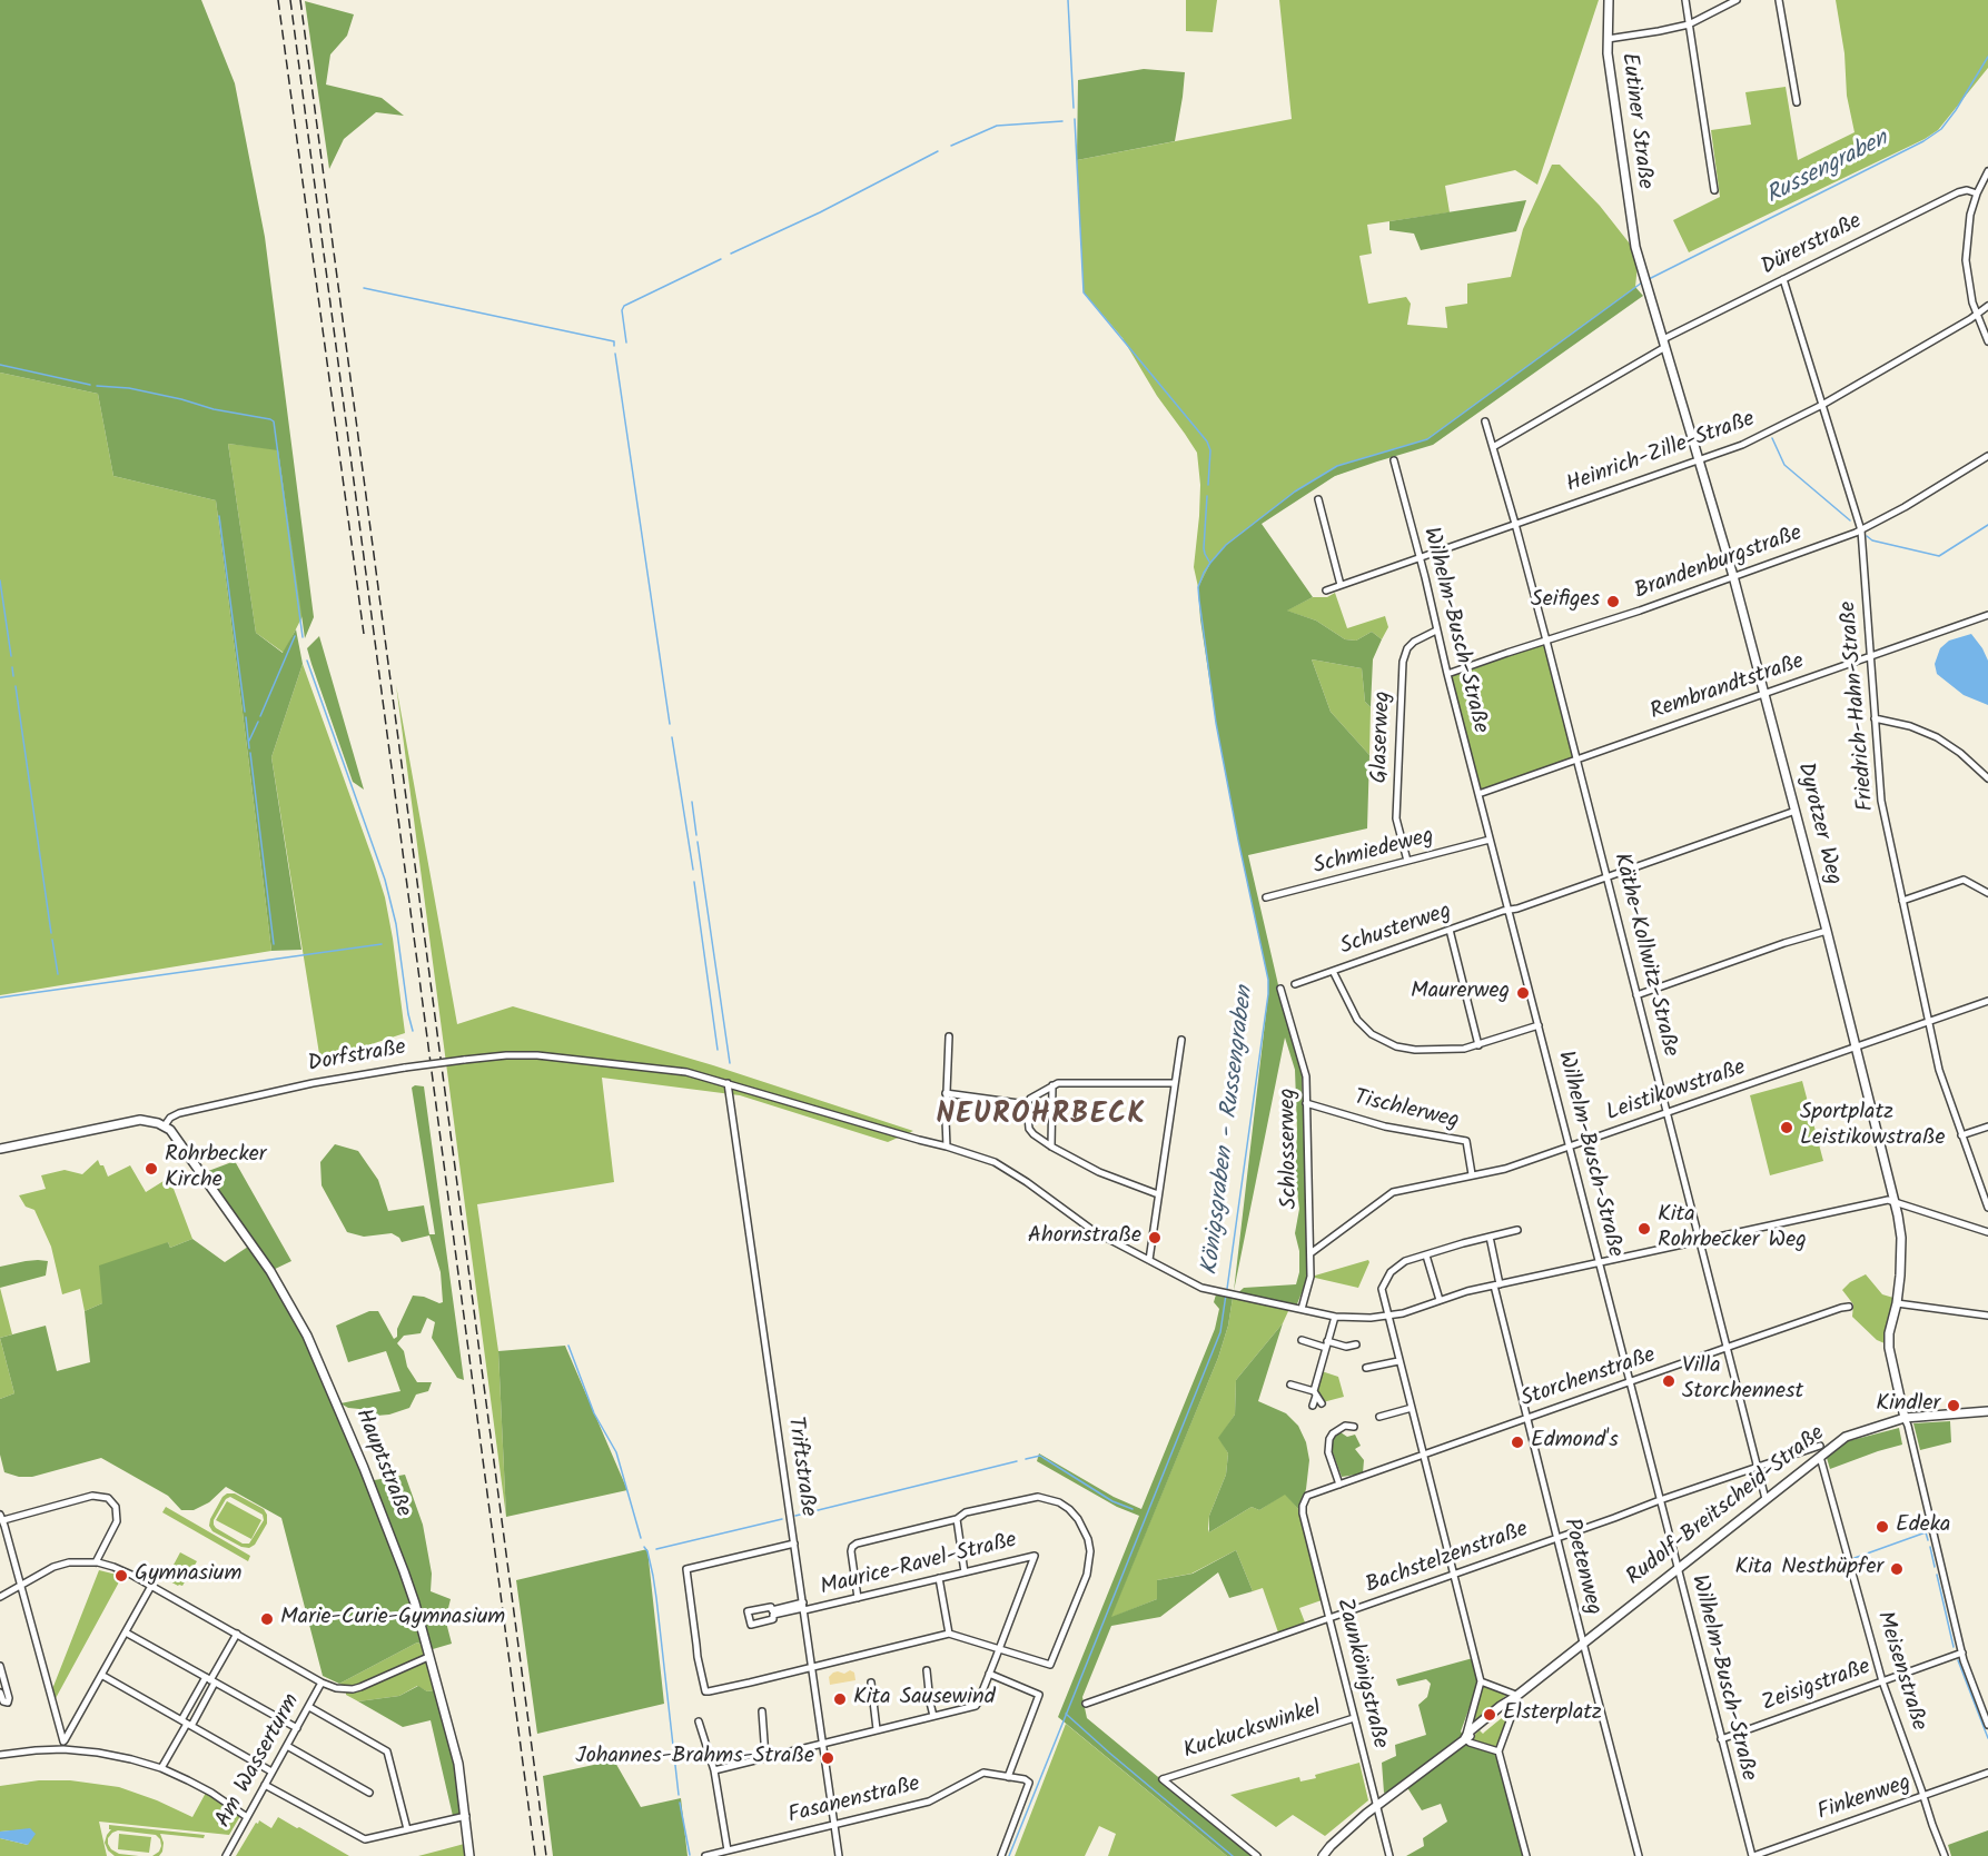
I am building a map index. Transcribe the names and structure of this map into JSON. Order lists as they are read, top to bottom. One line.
{"streets":{"street":["Eutiner Straße","Dürerstraße","Heinrich-Zille-Straße","Brandenburgstraße","Wilhelm-Busch-Straße","Rembrandtstraße","Friedrich-Hahn-Straße","Glaserweg","Dyrotzer Weg","Schmiedeweg","Schusterweg","Käthe-Kollwitz-Straße","Dorfstraße","Leistikowstraße","Tischlerweg","Schlosserweg","Storchenstraße","Hauptstraße","Triftstraße","Rudolf-Breitscheid-Straße","Bachstelzenstraße","Maurice-Ravel-Straße","Poetenweg","Meisenstraße","Zaunkönigstraße","Zeisigstraße","Kuckuckswinkel","Am Wasserturm","Finkenweg","Fasanenstraße"]},"crossings":[["Eutiner Straße","Dyrotzer Weg"],["Dürerstraße","Friedrich-Hahn-Straße"],["Dürerstraße","Dyrotzer Weg"],["Dürerstraße","Käthe-Kollwitz-Straße"],["Heinrich-Zille-Straße","Wilhelm-Busch-Straße"],["Heinrich-Zille-Straße","Friedrich-Hahn-Straße"],["Heinrich-Zille-Straße","Dyrotzer Weg"],["Heinrich-Zille-Straße","Käthe-Kollwitz-Straße"],["Brandenburgstraße","Wilhelm-Busch-Straße"],["Brandenburgstraße","Friedrich-Hahn-Straße"],["Brandenburgstraße","Dyrotzer Weg"],["Brandenburgstraße","Käthe-Kollwitz-Straße"],["Wilhelm-Busch-Straße","Rembrandtstraße"],["Wilhelm-Busch-Straße","Glaserweg"],["Wilhelm-Busch-Straße","Schmiedeweg"],["Wilhelm-Busch-Straße","Schusterweg"],["Wilhelm-Busch-Straße","Dorfstraße"],["Wilhelm-Busch-Straße","Leistikowstraße"],["Wilhelm-Busch-Straße","Storchenstraße"],["Wilhelm-Busch-Straße","Rudolf-Breitscheid-Straße"],["Wilhelm-Busch-Straße","Bachstelzenstraße"],["Wilhelm-Busch-Straße","Zeisigstraße"],["Wilhelm-Busch-Straße","Finkenweg"],["Rembrandtstraße","Friedrich-Hahn-Straße"],["Rembrandtstraße","Dyrotzer Weg"],["Rembrandtstraße","Käthe-Kollwitz-Straße"],["Friedrich-Hahn-Straße","Leistikowstraße"],["Glaserweg","Schmiedeweg"],["Dyrotzer Weg","Schusterweg"],["Dyrotzer Weg","Dorfstraße"],["Dyrotzer Weg","Leistikowstraße"],["Dyrotzer Weg","Rudolf-Breitscheid-Straße"],["Schusterweg","Käthe-Kollwitz-Straße"],["Käthe-Kollwitz-Straße","Dorfstraße"],["Käthe-Kollwitz-Straße","Leistikowstraße"],["Käthe-Kollwitz-Straße","Storchenstraße"],["Käthe-Kollwitz-Straße","Rudolf-Breitscheid-Straße"],["Käthe-Kollwitz-Straße","Bachstelzenstraße"],["Dorfstraße","Schlosserweg"],["Dorfstraße","Hauptstraße"],["Dorfstraße","Triftstraße"],["Dorfstraße","Poetenweg"],["Leistikowstraße","Tischlerweg"],["Leistikowstraße","Schlosserweg"],["Tischlerweg","Schlosserweg"],["Storchenstraße","Poetenweg"],["Storchenstraße","Zaunkönigstraße"],["Triftstraße","Maurice-Ravel-Straße"],["Triftstraße","Fasanenstraße"],["Rudolf-Breitscheid-Straße","Poetenweg"],["Rudolf-Breitscheid-Straße","Meisenstraße"],["Rudolf-Breitscheid-Straße","Zaunkönigstraße"],["Bachstelzenstraße","Poetenweg"],["Bachstelzenstraße","Zaunkönigstraße"],["Meisenstraße","Zeisigstraße"],["Meisenstraße","Finkenweg"],["Zaunkönigstraße","Kuckuckswinkel"]],"districts":["NEUROHRBECK"],"water":["Russengraben","Königsgraben - Russengraben"],"places":["Seifiges","Maurerweg","Sportplatz Leistikowstraße","Rohrbecker Kirche","Kita Rohrbecker Weg","Ahornstraße","Villa Storchennest","Kindler","Edmond's","Edeka","Kita Nesthüpfer","Gymnasium","Marie-Curie-Gymnasium","Kita Sausewind","Elsterplatz","Johannes-Brahms-Straße"]}
